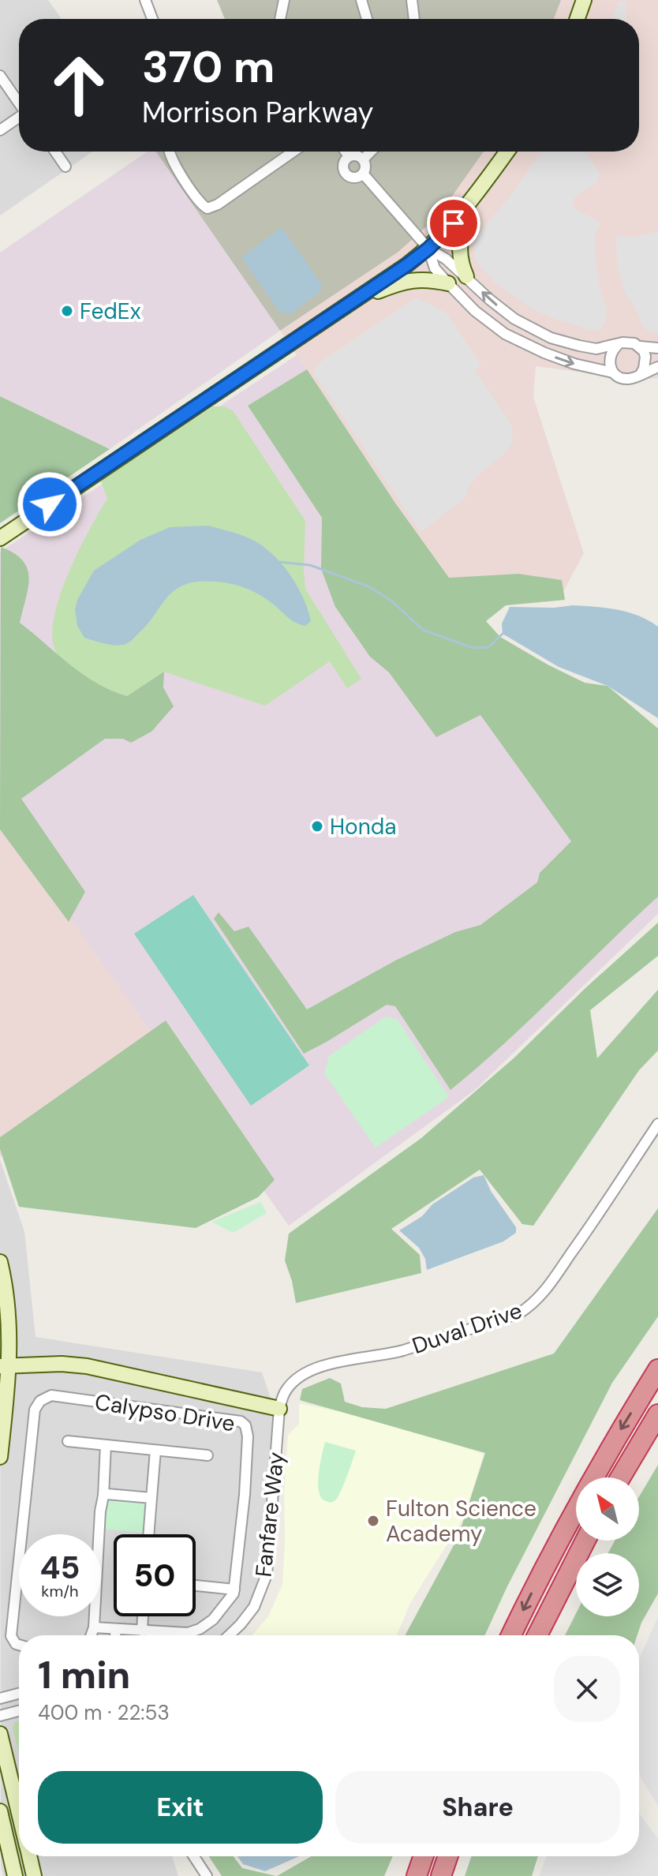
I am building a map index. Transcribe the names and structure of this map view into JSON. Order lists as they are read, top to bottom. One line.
{"streets":{"street":["Duval Drive","Calypso Drive","Fanfare Way"]},"crossings":[["Duval Drive","Fanfare Way"]],"places":["FedEx","Honda","Fulton Science Academy"],"north":"top left","page":{"turn":["370 m","Morrison Parkway"],"speed":"45 km/h","limit":"50","heading":["1 min","400 m · 22:53"],"buttons":["Exit","Share"]}}
